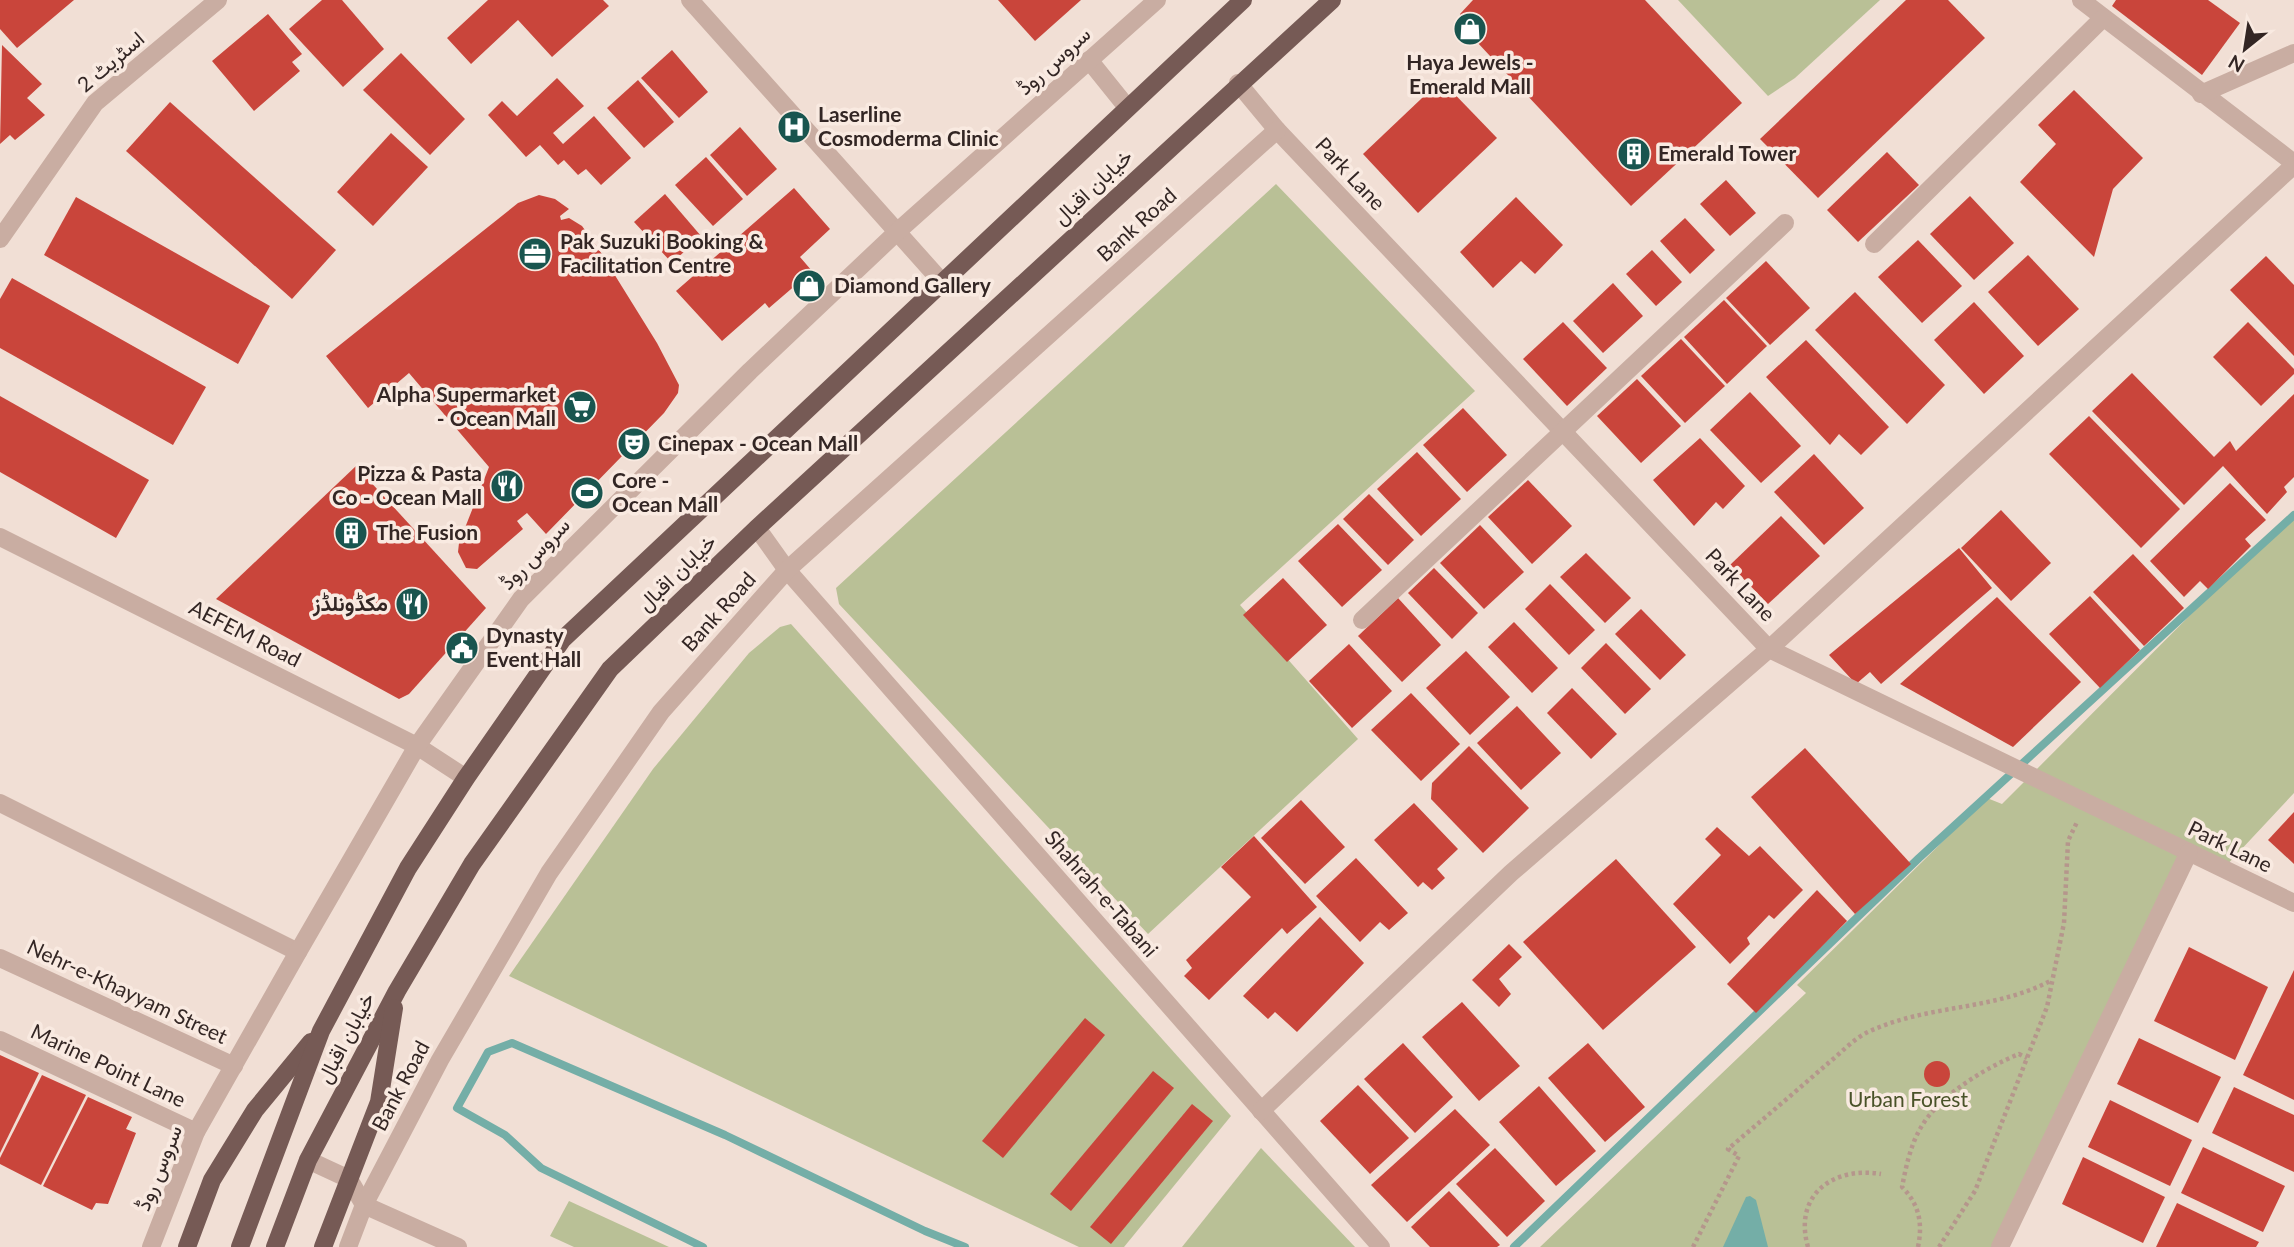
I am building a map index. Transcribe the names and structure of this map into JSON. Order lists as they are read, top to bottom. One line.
{"streets":{"main road":["خیابان اقبال"],"street":["سروس روڈ","اسٹریٹ 2","Park Lane","Bank Road","AEFEM Road","Shahrah-e-Tabani","Nehr-e-Khayyam Street","Marine Point Lane"]},"crossings":[["سروس روڈ","AEFEM Road"],["سروس روڈ","Nehr-e-Khayyam Street"],["سروس روڈ","Marine Point Lane"],["Park Lane","خیابان اقبال"],["Park Lane","Bank Road"],["خیابان اقبال","AEFEM Road"],["خیابان اقبال","Shahrah-e-Tabani"],["Bank Road","Shahrah-e-Tabani"]],"parks":["Urban Forest"],"places":{"shop":["Haya Jewels - Emerald Mall","Diamond Gallery"],"hospital":["Laserline Cosmoderma Clinic"],"building":["Emerald Tower","The Fusion"],"office":["Pak Suzuki Booking & Facilitation Centre"],"supermarket":["Alpha Supermarket - Ocean Mall"],"theatre":["Cinepax - Ocean Mall"],"restaurant":["Pizza & Pasta Co - Ocean Mall","مکڈونلڈز"],"sports":["Core - Ocean Mall"],"public building":["Dynasty Event Hall"]},"north":"bottom left"}
